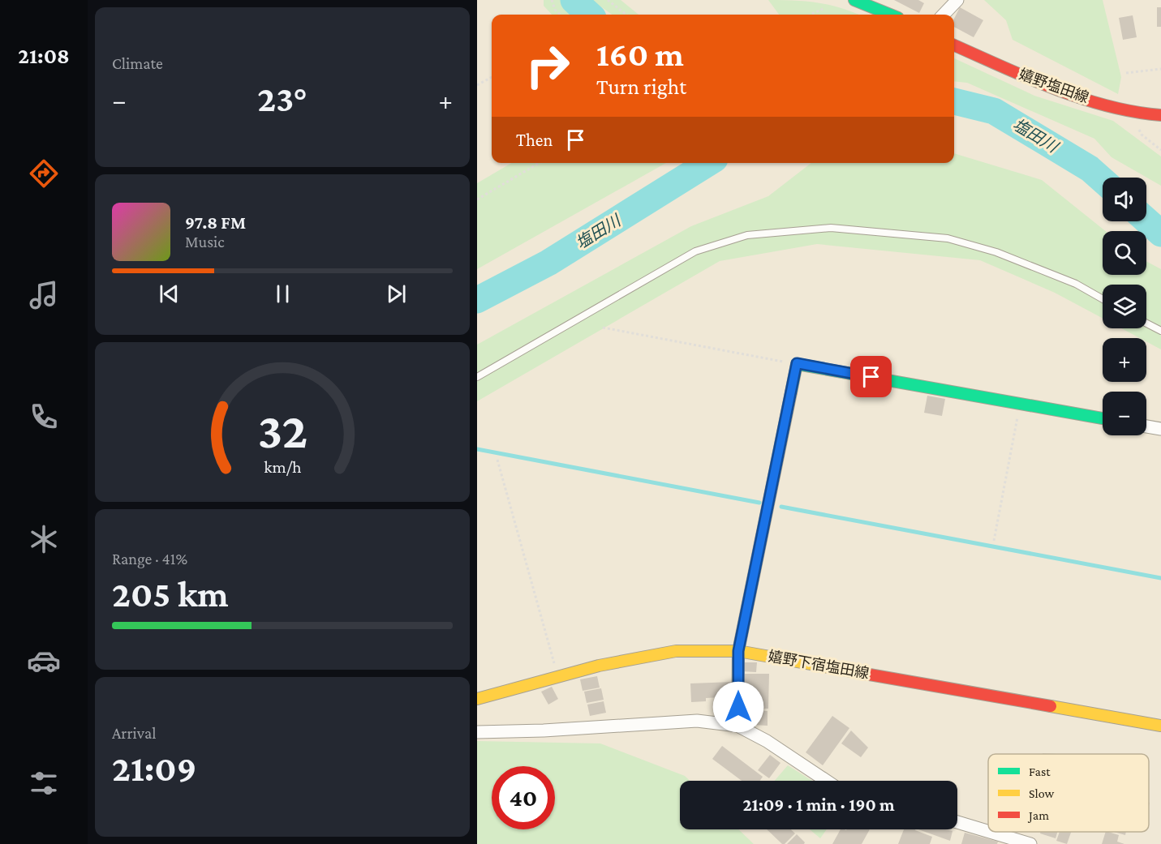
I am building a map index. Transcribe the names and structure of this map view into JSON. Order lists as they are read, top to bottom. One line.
{"streets":{"main road":["嬉野塩田線","嬉野下宿塩田線"]},"water":["塩田川"],"legend":["Fast","Slow","Jam"],"page":{"tabs":"21:08","tile":["Climate",["Range · 41%","205 km"],["Arrival","21:09"]],"turn":["160 m","Turn right"],"heat":["−","23°","+"],"then":"Then","map_buttons":["+","−"],"song":["97.8 FM","Music"],"limit":"40","trip":"21:09 · 1 min · 190 m","gauge":["32","km/h"]}}
